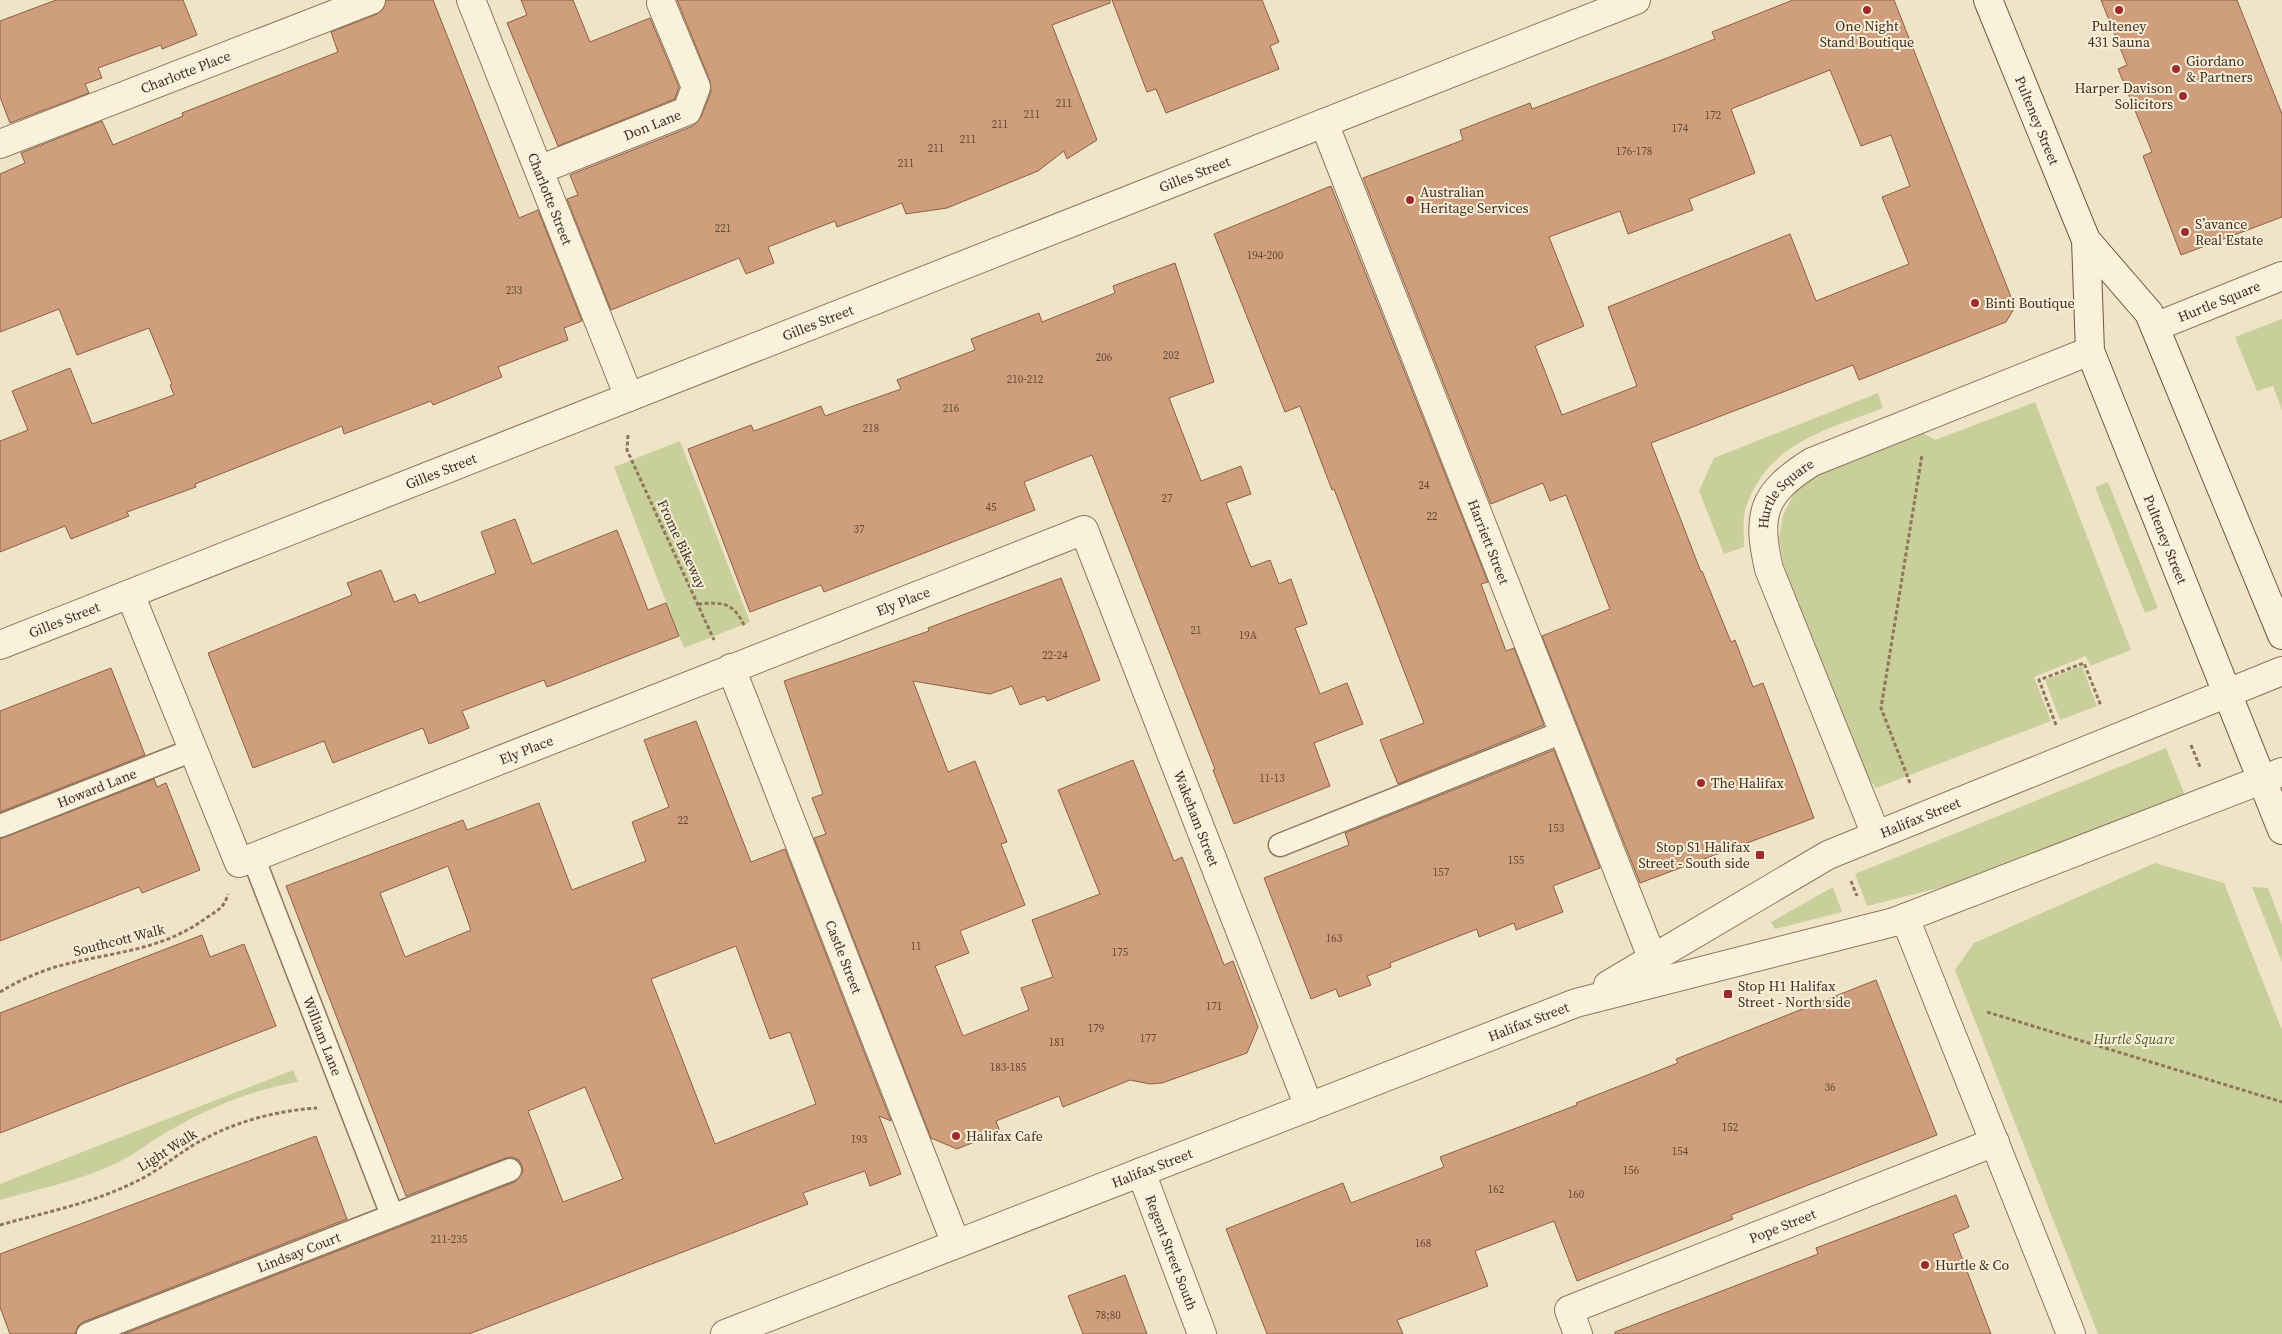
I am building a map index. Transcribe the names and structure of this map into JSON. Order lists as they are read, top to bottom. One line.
{"streets":{"street":["Charlotte Place","Pulteney Street","Don Lane","Gilles Street","Charlotte Street","Hurtle Square","Harriett Street","Ely Place","Halifax Street","Wakeham Street","Castle Street","Pope Street","Regent Street South"],"lane":["Howard Lane","William Lane","Lindsay Court"],"path":["Frome Bikeway","Southcott Walk","Light Walk"]},"crossings":[["Pulteney Street","Hurtle Square"],["Pulteney Street","Halifax Street"],["Don Lane","Charlotte Street"],["Gilles Street","Charlotte Street"],["Gilles Street","Harriett Street"],["Hurtle Square","Halifax Street"],["Harriett Street","Halifax Street"],["Frome Bikeway","Ely Place"],["Frome Bikeway","Castle Street"],["Ely Place","Wakeham Street"],["Ely Place","Southcott Walk"],["Ely Place","Castle Street"],["Ely Place","William Lane"],["Halifax Street","Wakeham Street"],["Halifax Street","Castle Street"],["Halifax Street","Regent Street South"],["Southcott Walk","William Lane"],["William Lane","Light Walk"],["William Lane","Lindsay Court"]],"parks":["Hurtle Square"],"places":{"other":["One Night Stand Boutique","Pulteney 431 Sauna","Giordano & Partners","Harper Davison Solicitors","Australian Heritage Services","S’avance Real Estate","Binti Boutique","The Halifax","Halifax Cafe","Hurtle & Co"],"transit":["Stop S1 Halifax Street - South side","Stop H1 Halifax Street - North side"]},"house_numbers":["211","211","172","211","174","211","211","176-178","211","221","194-200","233","202","206","210-212","216","218","24","27","45","22","37","21","19A","22-24","11-13","22","153","155","157","163","11","175","171","179","177","181","183-185","36","152","193","154","156","162","160","211-235","168","78;80"]}
